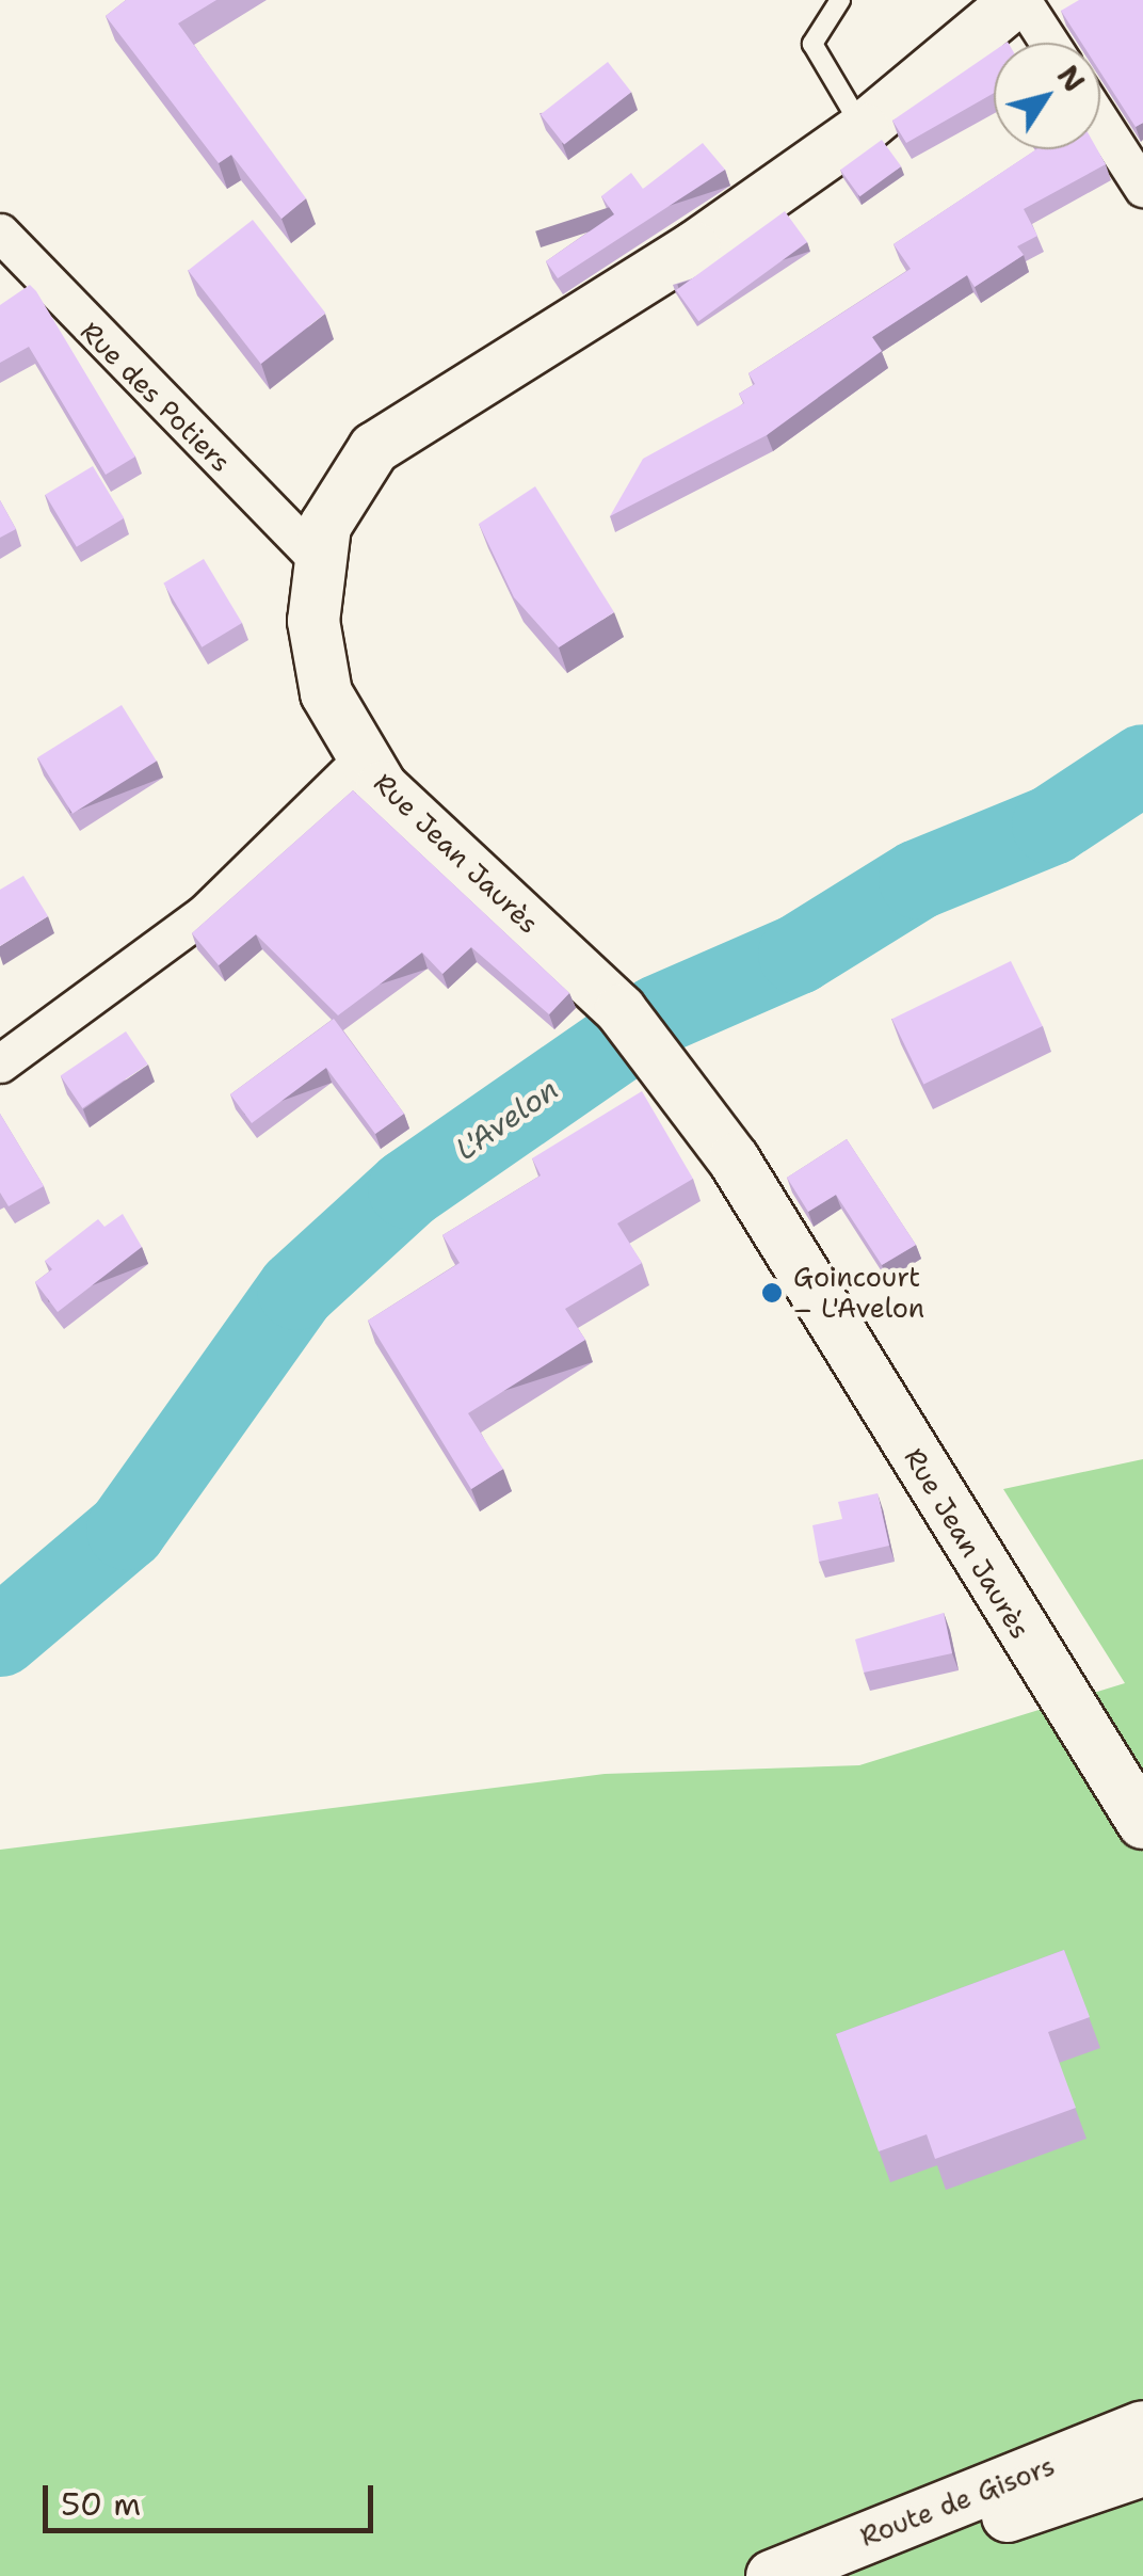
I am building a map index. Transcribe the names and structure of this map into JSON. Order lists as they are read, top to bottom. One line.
{"streets":{"street":["Rue des Potiers","Rue Jean Jaurès","Route de Gisors"]},"crossings":[["Rue des Potiers","Rue Jean Jaurès"]],"water":["L'Avelon"],"places":["Goincourt – L'Avelon"],"scale_bar":"50 m","north":"top right"}
